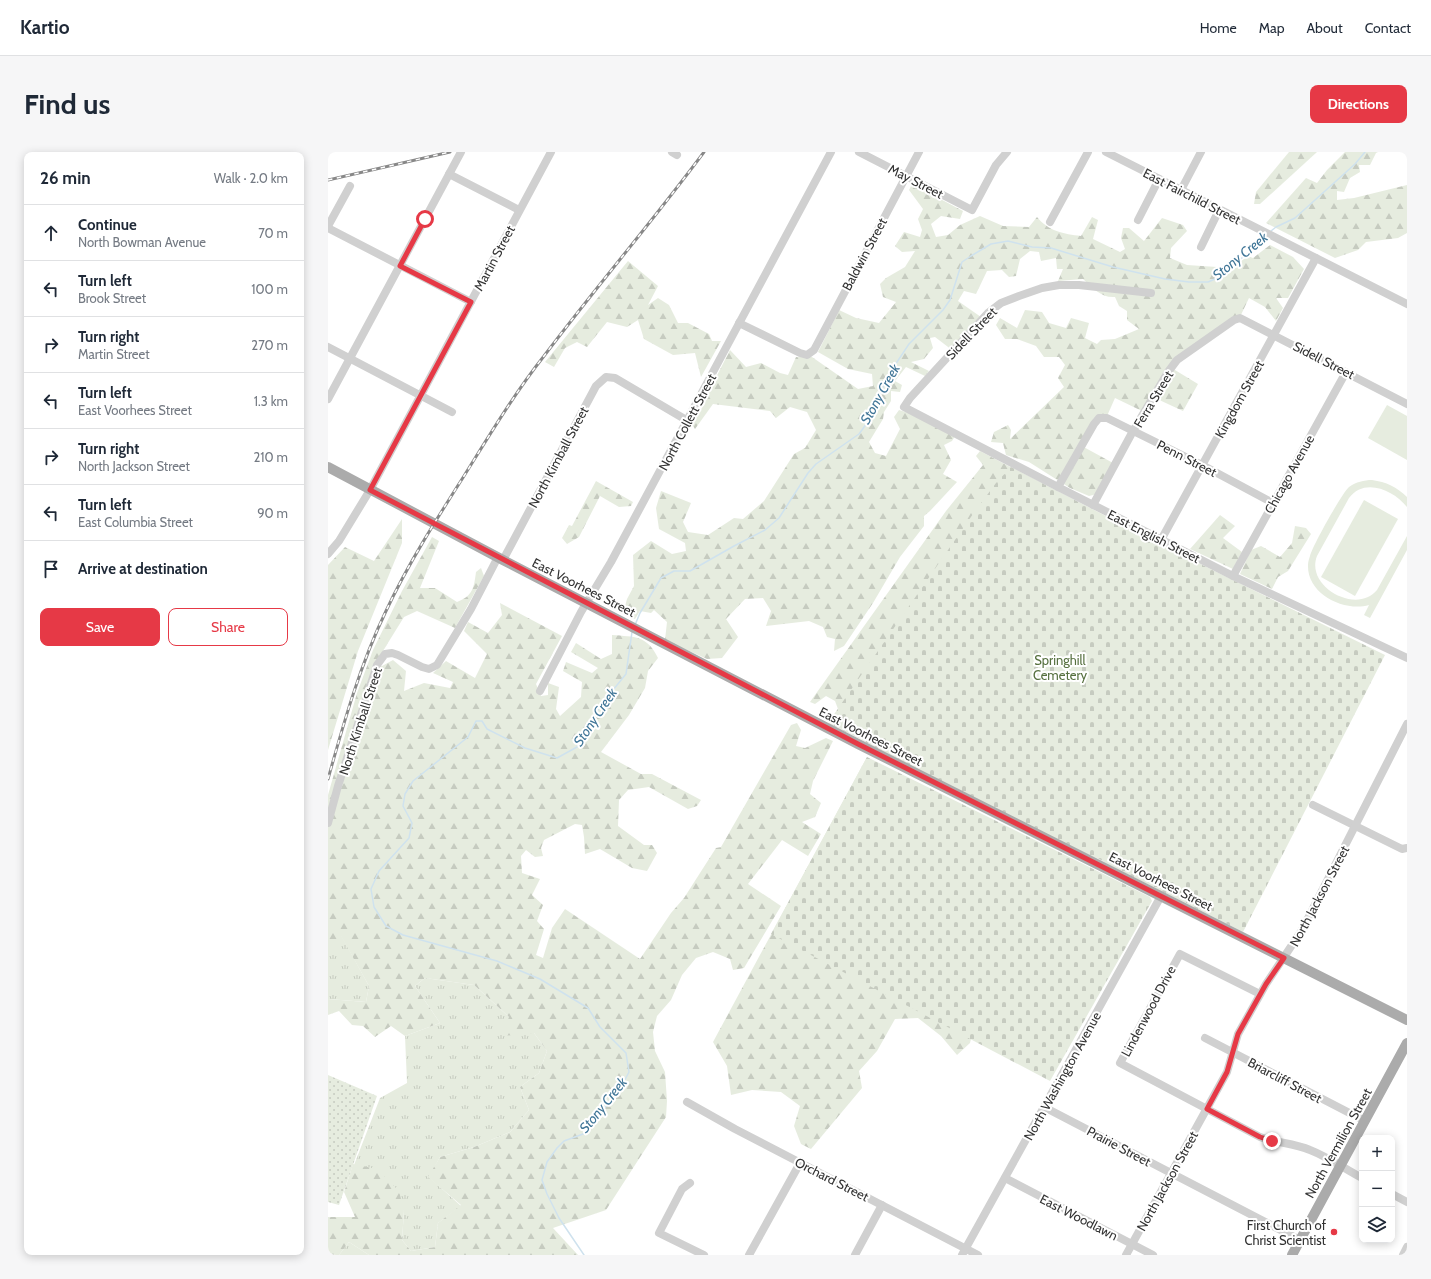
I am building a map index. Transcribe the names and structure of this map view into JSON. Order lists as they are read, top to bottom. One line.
{"streets":{"main road":["East Voorhees Street","North Vermilion Street"],"street":["May Street","East Fairchild Street","Baldwin Street","Martin Street","Sidell Street","Ferra Street","Kingdom Street","North Collett Street","North Kimball Street","Penn Street","Chicago Avenue","East English Street","North Jackson Street","Lindenwood Drive","North Washington Avenue","Briarcliff Street","Prairie Street","Orchard Street","East Woodlawn"]},"crossings":[["May Street","Baldwin Street"],["East Fairchild Street","Kingdom Street"],["Baldwin Street","North Collett Street"],["Martin Street","East Voorhees Street"],["Sidell Street","Ferra Street"],["Sidell Street","Kingdom Street"],["Sidell Street","Chicago Avenue"],["Sidell Street","East English Street"],["Ferra Street","Penn Street"],["Ferra Street","East English Street"],["Kingdom Street","Penn Street"],["Kingdom Street","East English Street"],["North Collett Street","North Kimball Street"],["North Collett Street","East Voorhees Street"],["North Kimball Street","East Voorhees Street"],["Penn Street","Chicago Avenue"],["Penn Street","East English Street"],["Chicago Avenue","East English Street"],["East Voorhees Street","North Jackson Street"],["East Voorhees Street","North Washington Avenue"],["North Jackson Street","Lindenwood Drive"],["North Jackson Street","Briarcliff Street"],["North Jackson Street","Prairie Street"],["North Jackson Street","East Woodlawn"],["North Washington Avenue","Prairie Street"],["North Washington Avenue","Orchard Street"],["North Washington Avenue","East Woodlawn"],["Briarcliff Street","North Vermilion Street"],["North Vermilion Street","Prairie Street"]],"water":["Stony Creek"],"parks":["Springhill Cemetery"],"places":["First Church of Christ Scientist"],"page":{"header":"Kartio","nav":["Home","Map","About","Contact"],"buttons":["Directions",["Save","Share"]],"title":"Find us","heading":["26 min","Walk · 2.0 km"],"list":[["Continue","North Bowman Avenue","70 m"],["Turn left","Brook Street","100 m"],["Turn right","Martin Street","270 m"],["Turn left","East Voorhees Street","1.3 km"],["Turn right","North Jackson Street","210 m"],["Turn left","East Columbia Street","90 m"],"Arrive at destination"],"map_buttons":["+","−"]}}
